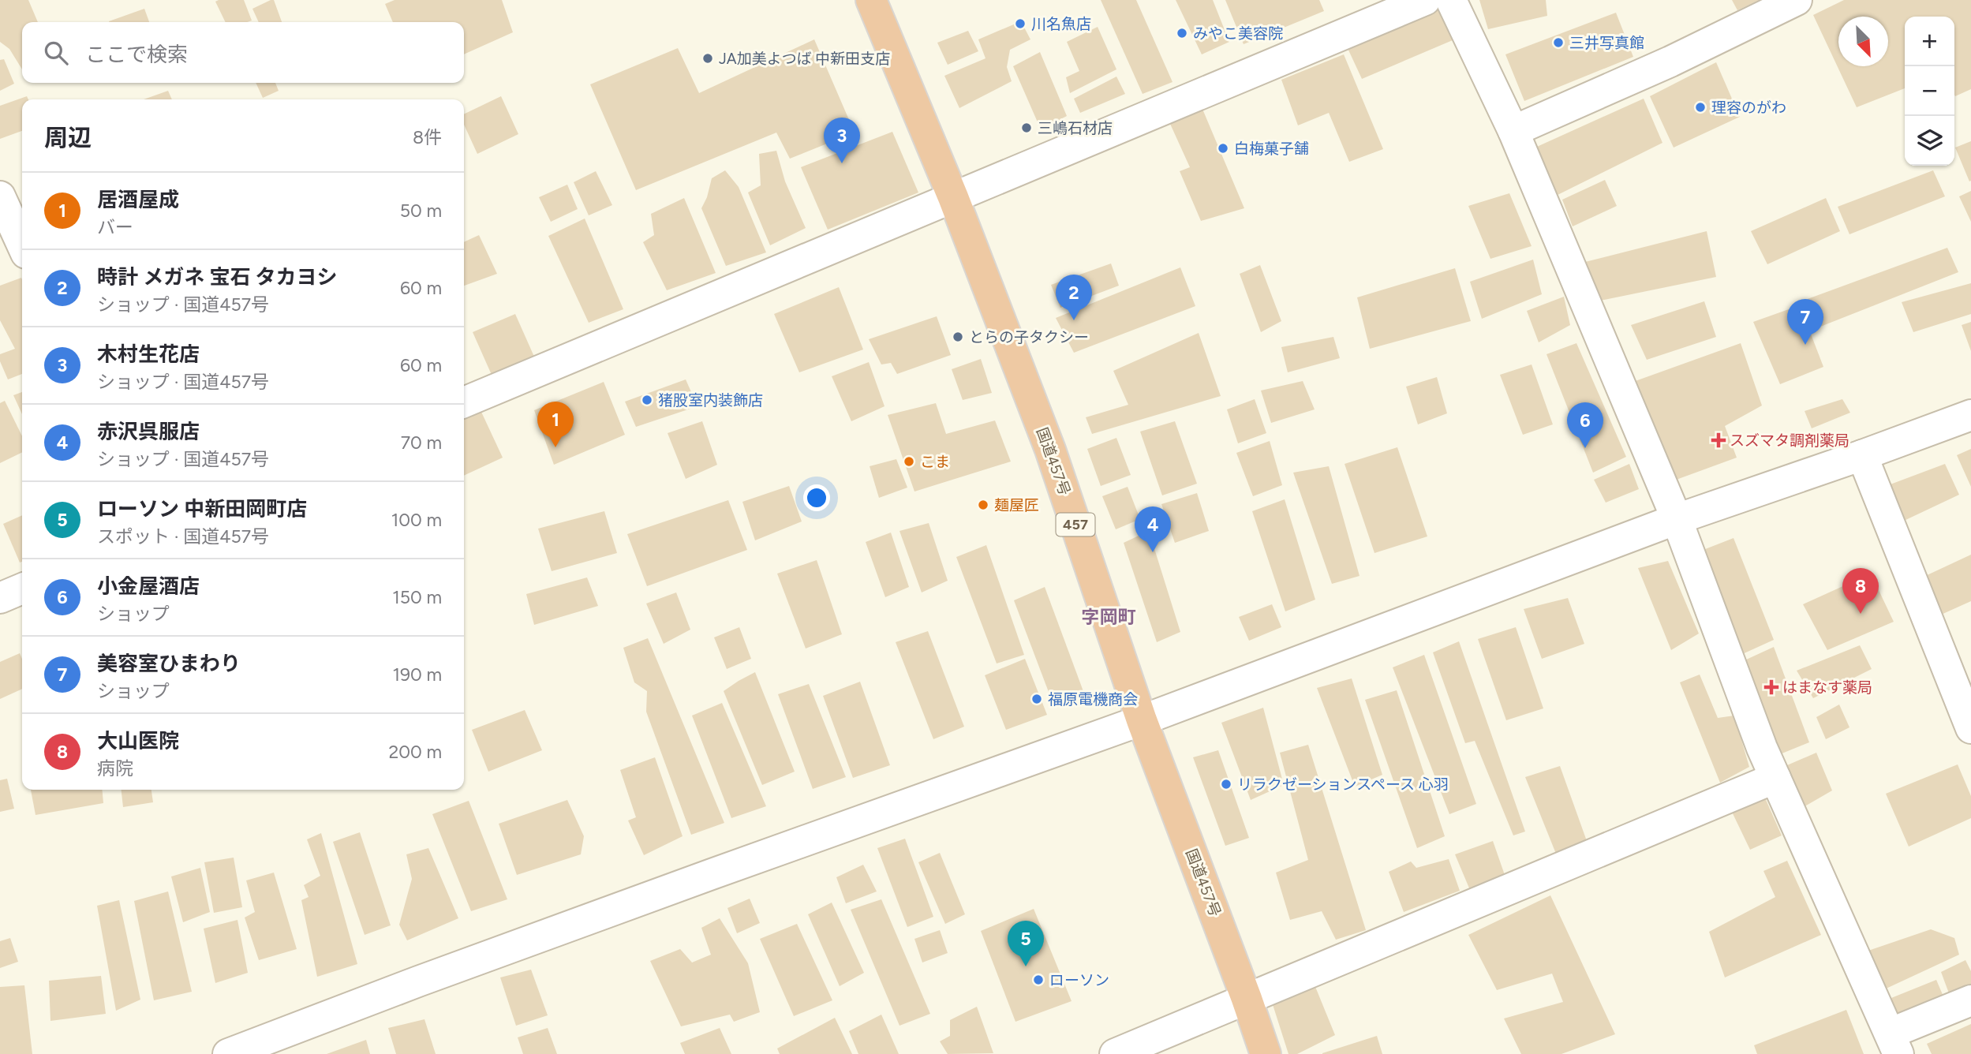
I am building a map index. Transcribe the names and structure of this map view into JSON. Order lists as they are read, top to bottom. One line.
{"streets":{"highway":["国道457号","457"]},"districts":["字岡町"],"places":{"other":["川名魚店","みやこ美容院","三井写真館","JA加美よつば 中新田支店","理容のがわ","三嶋石材店","白梅菓子舗","とらの子タクシー","猪股室内装飾店","こま","麺屋匠","福原電機商会","リラクゼーションスペース 心羽","ローソン"],"health":["スズマタ調剤薬局","はまなす薬局"]},"north":"bottom right","page":{"map_buttons":["+","−"],"search":"ここで検索","heading":["周辺","8件"],"pins":["3","2","7","1","6","4","8","5"],"list":[{"mark":"1","name":"居酒屋成","note":"バー","value":"50 m"},{"mark":"2","name":"時計 メガネ 宝石 タカヨシ","note":"ショップ · 国道457号","value":"60 m"},{"mark":"3","name":"木村生花店","note":"ショップ · 国道457号","value":"60 m"},{"mark":"4","name":"赤沢呉服店","note":"ショップ · 国道457号","value":"70 m"},{"mark":"5","name":"ローソン 中新田岡町店","note":"スポット · 国道457号","value":"100 m"},{"mark":"6","name":"小金屋酒店","note":"ショップ","value":"150 m"},{"mark":"7","name":"美容室ひまわり","note":"ショップ","value":"190 m"},{"mark":"8","name":"大山医院","note":"病院","value":"200 m"}]}}
